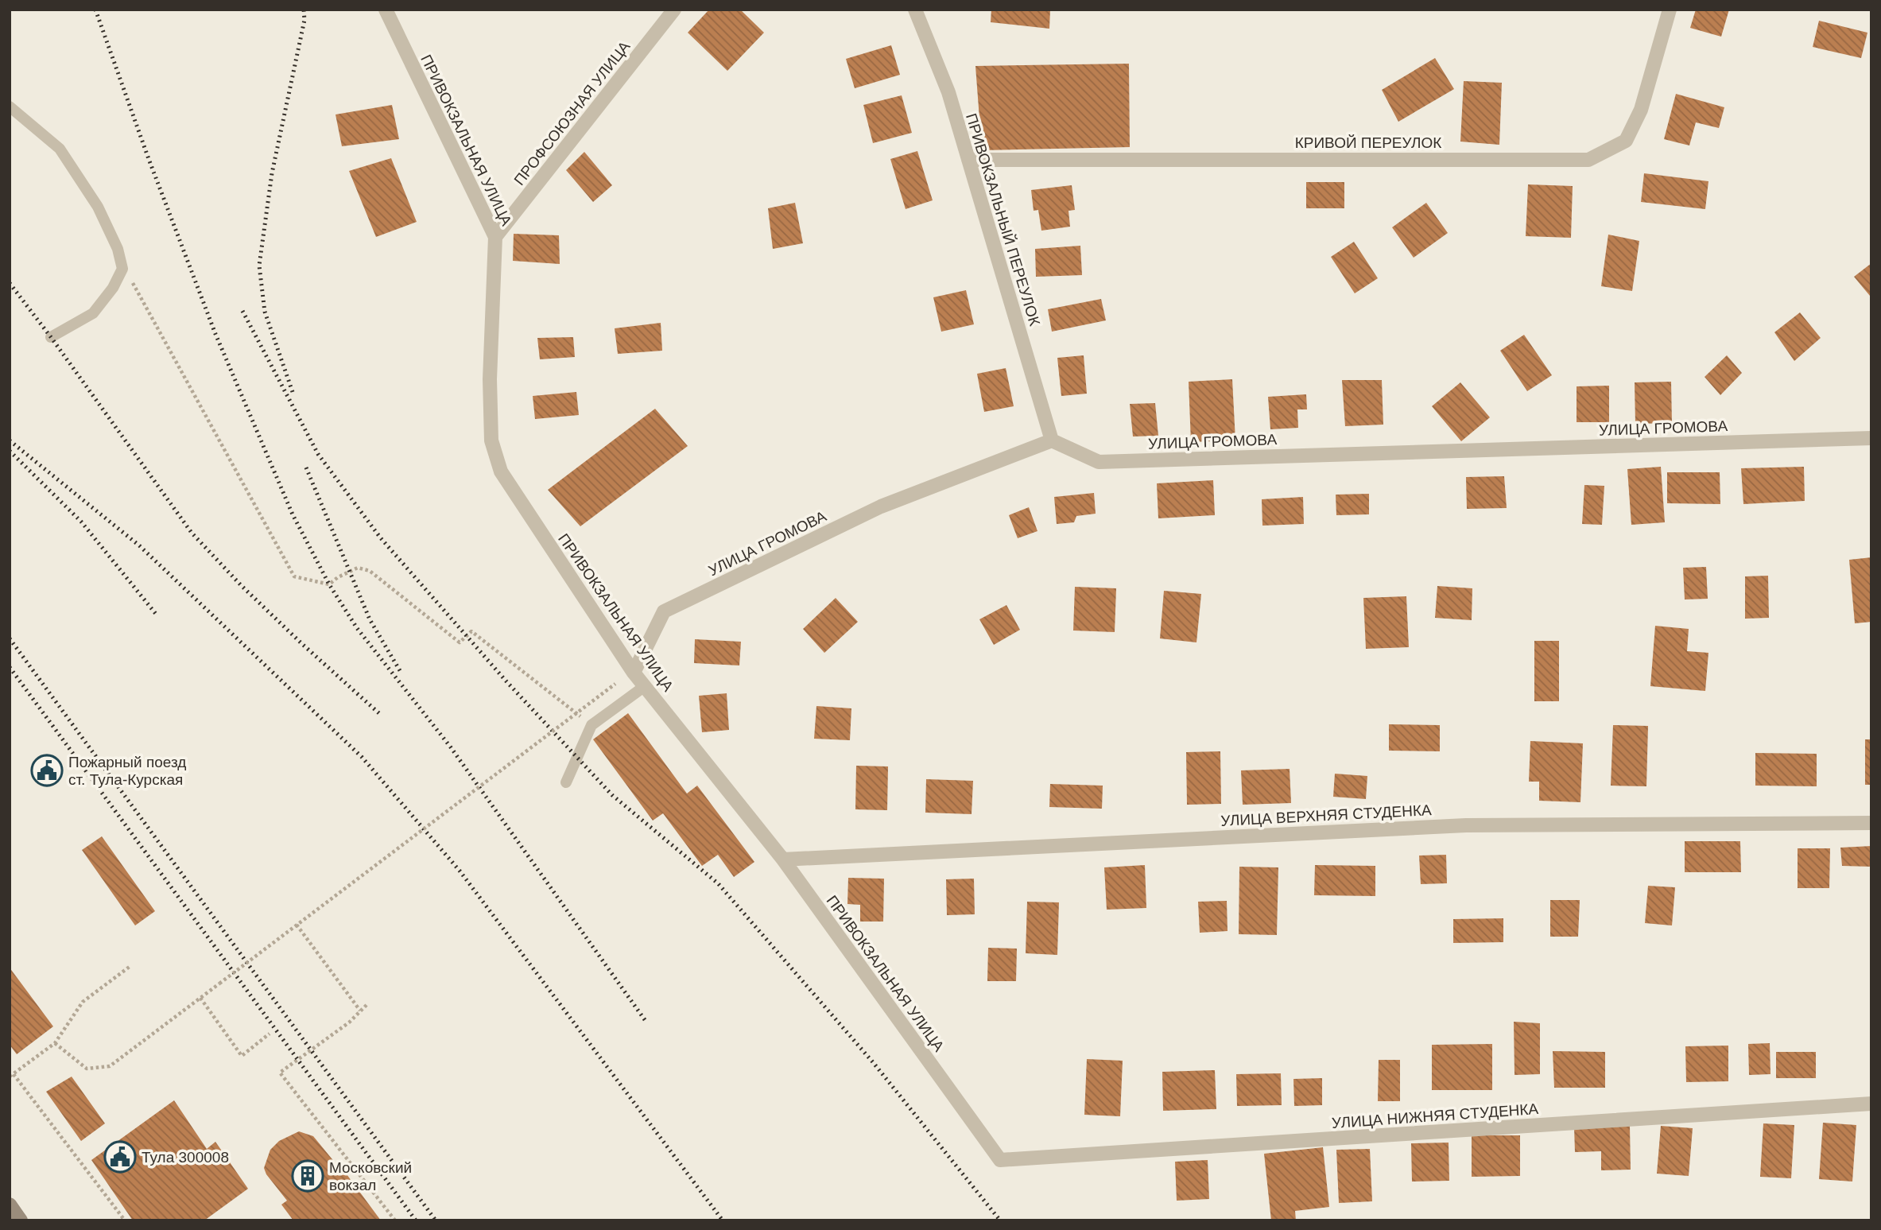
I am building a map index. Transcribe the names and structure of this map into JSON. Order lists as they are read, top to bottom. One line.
{"streets":{"street":["ПРОФСОЮЗНАЯ УЛИЦА","ПРИВОКЗАЛЬНАЯ УЛИЦА","КРИВОЙ ПЕРЕУЛОК","ПРИВОКЗАЛЬНЫЙ ПЕРЕУЛОК","УЛИЦА ГРОМОВА","УЛИЦА ВЕРХНЯЯ CТУДЕНКА","УЛИЦА НИЖНЯЯ CТУДЕНКA"]},"crossings":[["ПРОФСОЮЗНАЯ УЛИЦА","ПРИВОКЗАЛЬНАЯ УЛИЦА"],["ПРИВОКЗАЛЬНАЯ УЛИЦА","УЛИЦА ГРОМОВА"],["ПРИВОКЗАЛЬНАЯ УЛИЦА","УЛИЦА ВЕРХНЯЯ CТУДЕНКА"],["ПРИВОКЗАЛЬНАЯ УЛИЦА","УЛИЦА НИЖНЯЯ CТУДЕНКA"],["КРИВОЙ ПЕРЕУЛОК","ПРИВОКЗАЛЬНЫЙ ПЕРЕУЛОК"],["ПРИВОКЗАЛЬНЫЙ ПЕРЕУЛОК","УЛИЦА ГРОМОВА"]],"places":{"public building":["Пожарный поезд ст. Тула-Курская","Тула 300008"],"building":["Московский вокзал"]}}
